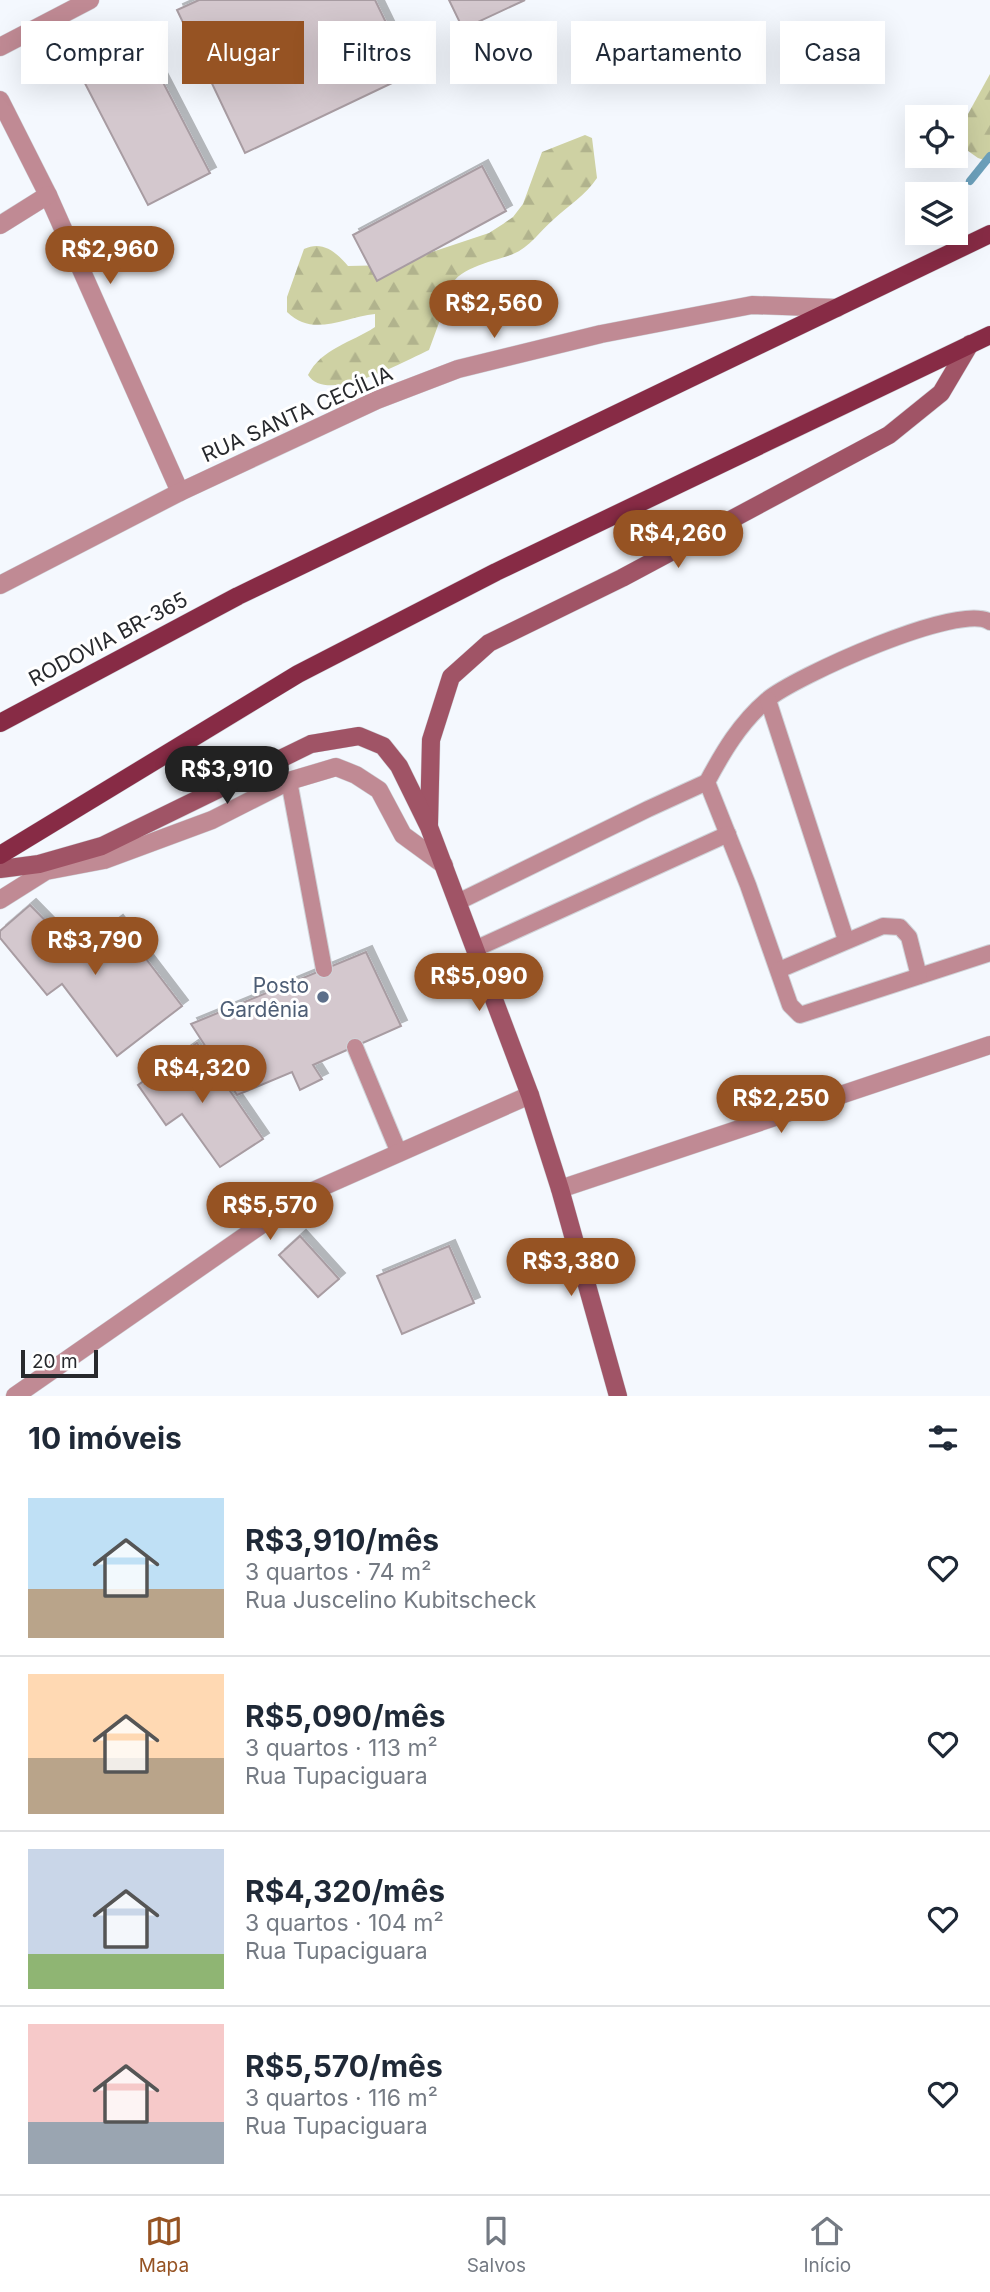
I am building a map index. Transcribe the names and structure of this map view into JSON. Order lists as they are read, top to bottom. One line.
{"streets":{"main road":["RODOVIA BR-365"],"street":["RUA SANTA CECÍLIA"]},"crossings":[["RUA SANTA CECÍLIA","RODOVIA BR-365"]],"places":["Posto Gardênia"],"scale_bar":"20 m","page":{"chip":["Comprar","Alugar","Filtros","Novo","Apartamento","Casa"],"price":["R$2,960","R$2,560","R$4,260","R$3,910","R$3,790","R$5,090","R$4,320","R$2,250","R$5,570","R$3,380"],"scale":"20 m","heading":"10 imóveis","list":[{"name":"R$3,910/mês","note":"3 quartos · 74 m² · Rua Juscelino Kubitscheck"},{"name":"R$5,090/mês","note":"3 quartos · 113 m² · Rua Tupaciguara"},{"name":"R$4,320/mês","note":"3 quartos · 104 m² · Rua Tupaciguara"},{"name":"R$5,570/mês","note":"3 quartos · 116 m² · Rua Tupaciguara"}],"tabs":["Mapa","Salvos","Início"]}}
